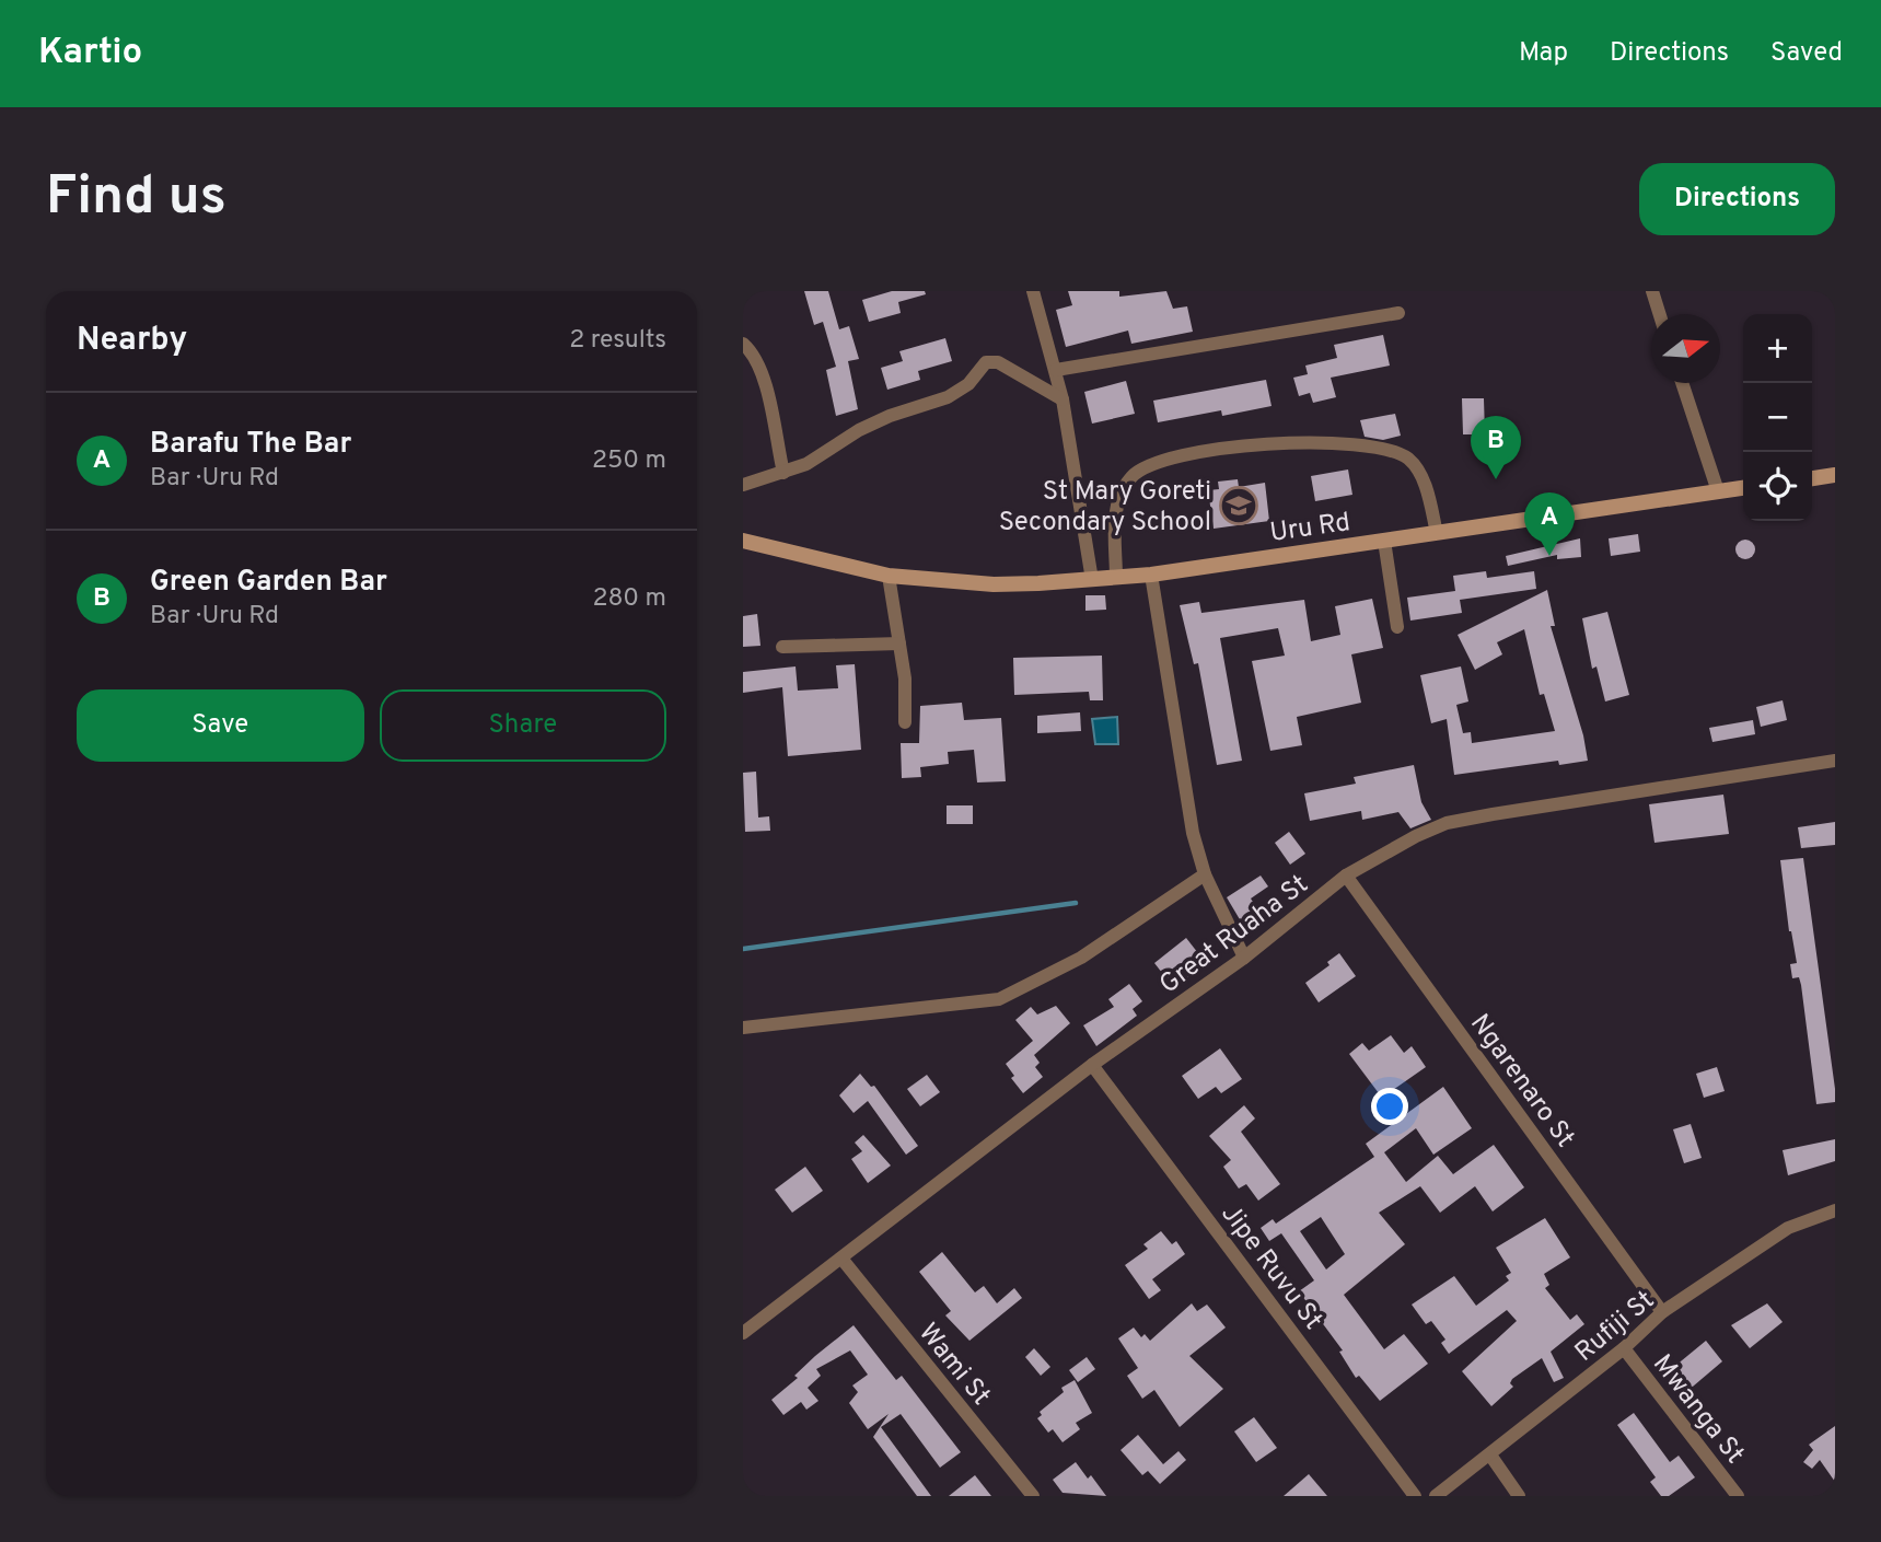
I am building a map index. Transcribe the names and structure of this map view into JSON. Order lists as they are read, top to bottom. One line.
{"streets":{"street":["Uru Rd","Great Ruaha St","Ngarenaro St","Jipe Ruvu St","Rufiji St","Wami St","Mwanga St"]},"crossings":[["Great Ruaha St","Ngarenaro St"],["Great Ruaha St","Jipe Ruvu St"],["Great Ruaha St","Wami St"],["Ngarenaro St","Rufiji St"],["Rufiji St","Mwanga St"]],"places":{"school or university":["St Mary Goreti Secondary School"]},"north":"right","page":{"header":"Kartio","nav":["Map","Directions","Saved"],"buttons":["Directions",["Save","Share"]],"title":"Find us","heading":["Nearby","2 results"],"map_buttons":["+","−"],"list":[{"mark":"A","name":"Barafu The Bar","note":"Bar · Uru Rd","value":"250 m"},{"mark":"B","name":"Green Garden Bar","note":"Bar · Uru Rd","value":"280 m"}],"pins":["B","A"]}}
